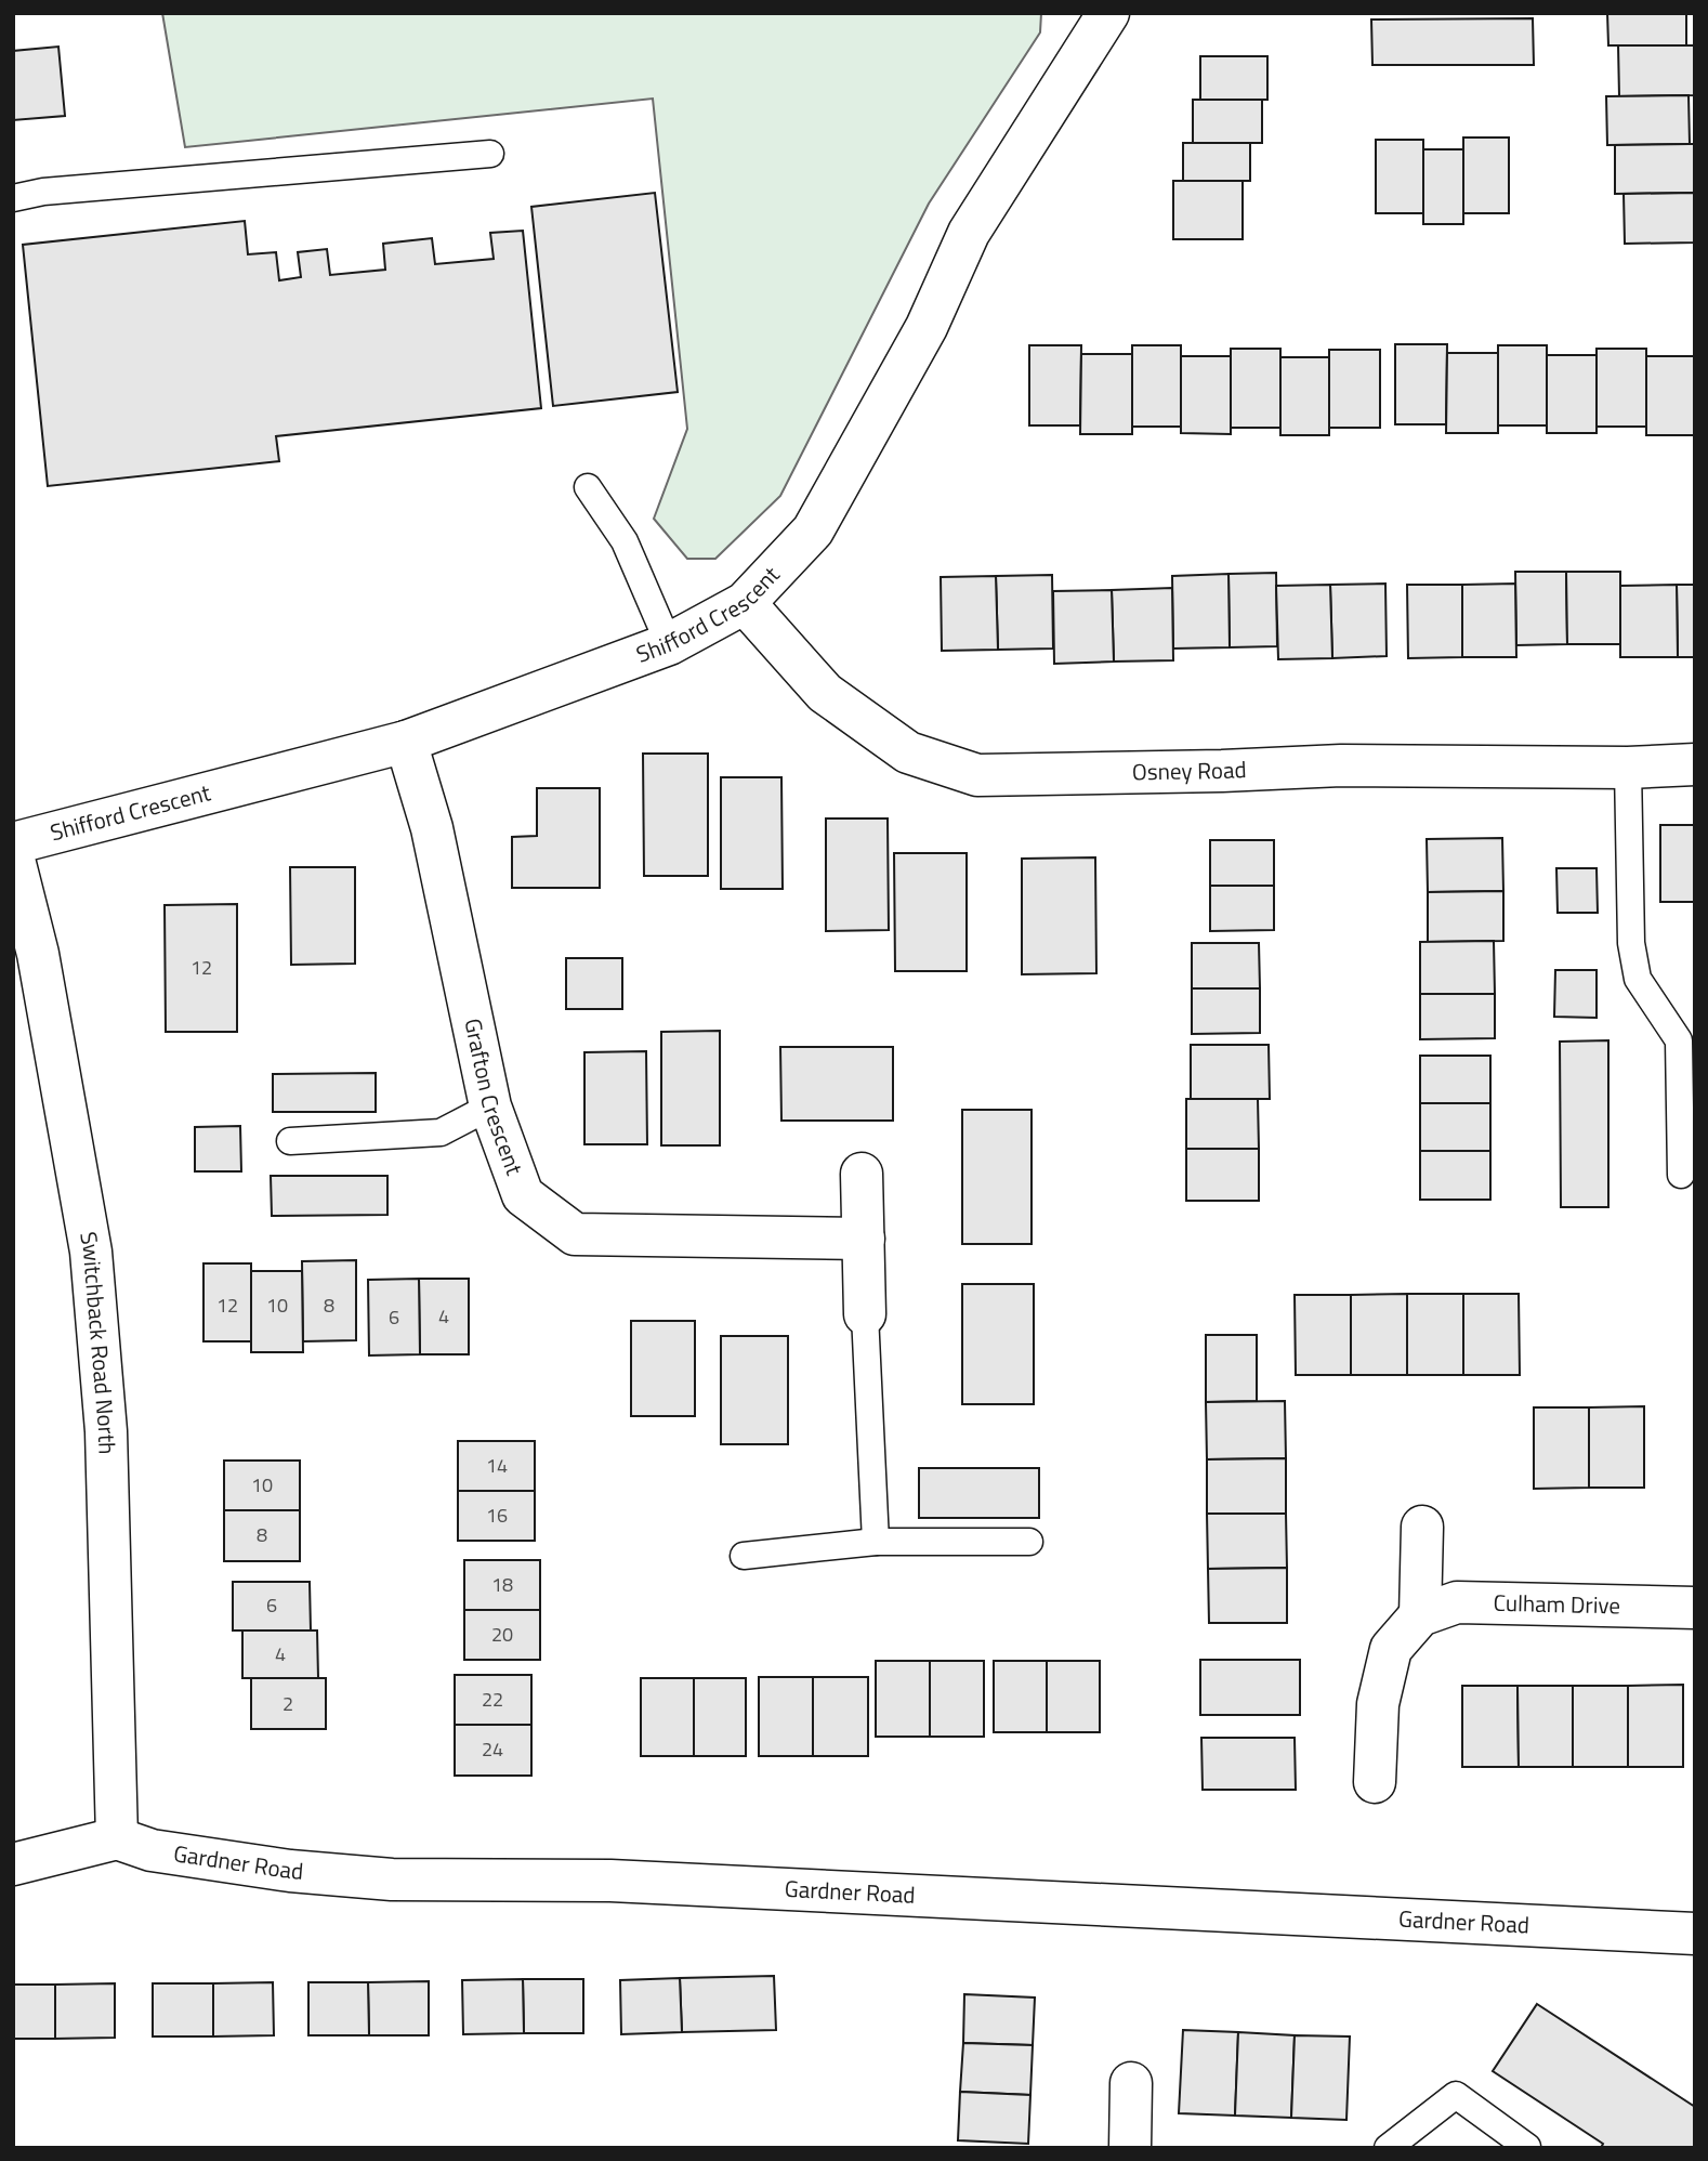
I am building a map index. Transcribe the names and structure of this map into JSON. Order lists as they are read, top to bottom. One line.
{"streets":{"street":["Shifford Crescent","Osney Road","Grafton Crescent","Switchback Road North","Culham Drive","Gardner Road"]},"crossings":[["Shifford Crescent","Osney Road"],["Shifford Crescent","Grafton Crescent"],["Switchback Road North","Gardner Road"]],"house_numbers":["12","12","10","8","4","6","14","10","16","8","18","6","20","4","22","2","24"]}
